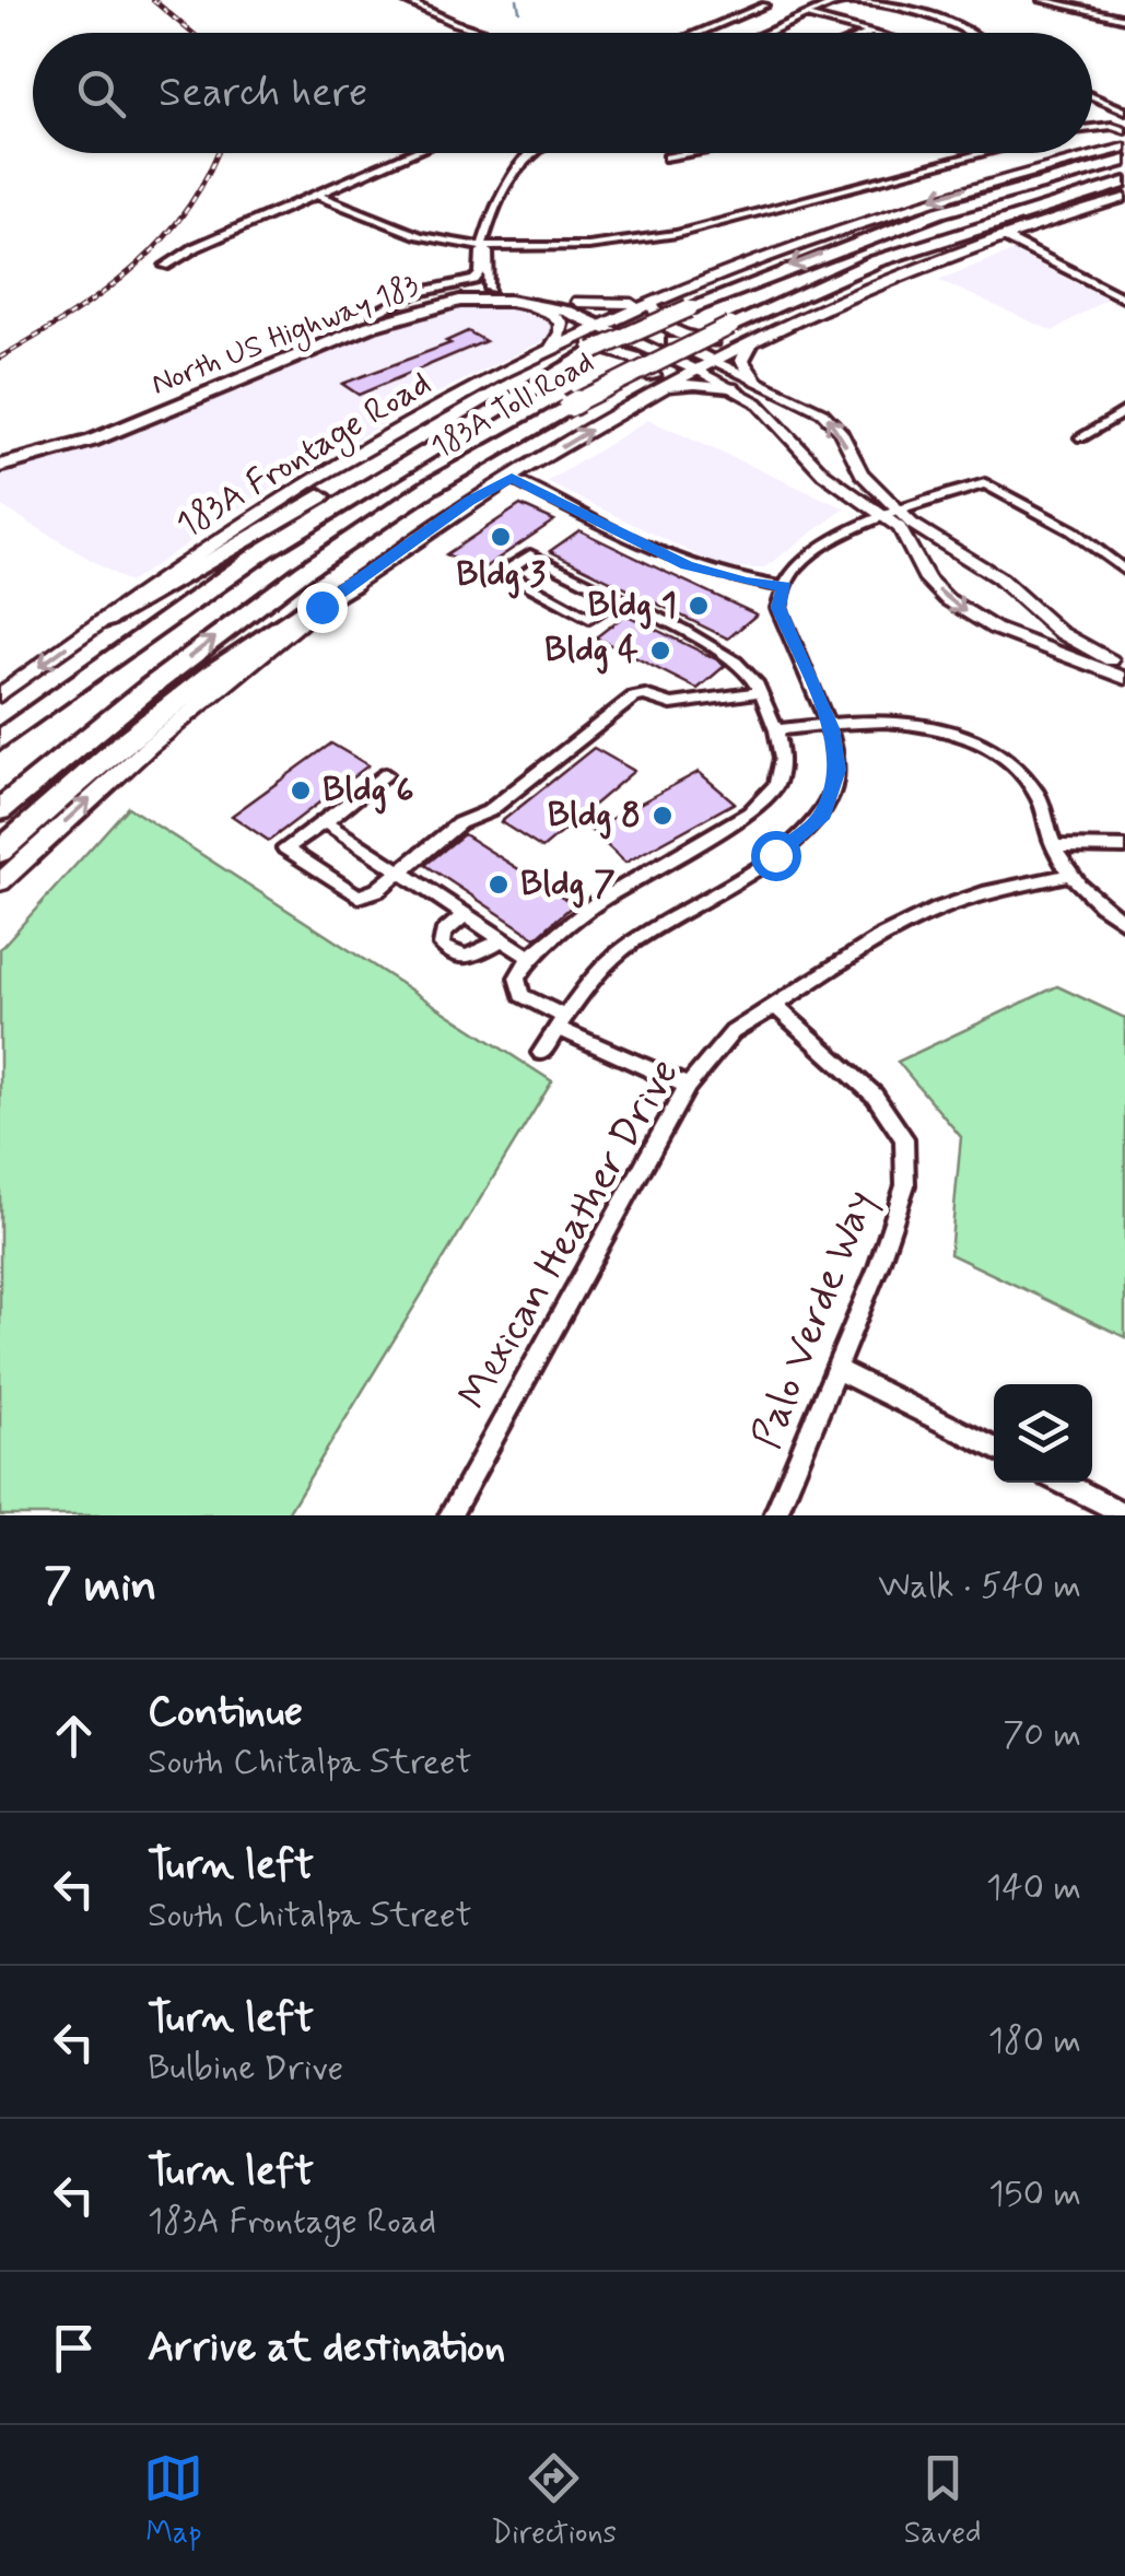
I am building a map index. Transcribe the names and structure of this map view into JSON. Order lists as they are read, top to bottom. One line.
{"streets":{"highway":["183A Toll Road"],"main road":["North US Highway 183","183A Frontage Road"],"street":["Mexican Heather Drive","Palo Verde Way"]},"crossings":[["North US Highway 183","183A Frontage Road"],["Mexican Heather Drive","Palo Verde Way"]],"places":["Bldg 3","Bldg 1","Bldg 4","Bldg 6","Bldg 8","Bldg 7"],"page":{"search":"Search here","heading":["7 min","Walk · 540 m"],"list":[["Continue","South Chitalpa Street","70 m"],["Turn left","South Chitalpa Street","140 m"],["Turn left","Bulbine Drive","180 m"],["Turn left","183A Frontage Road","150 m"],"Arrive at destination"],"nav":["Map","Directions","Saved"]}}
